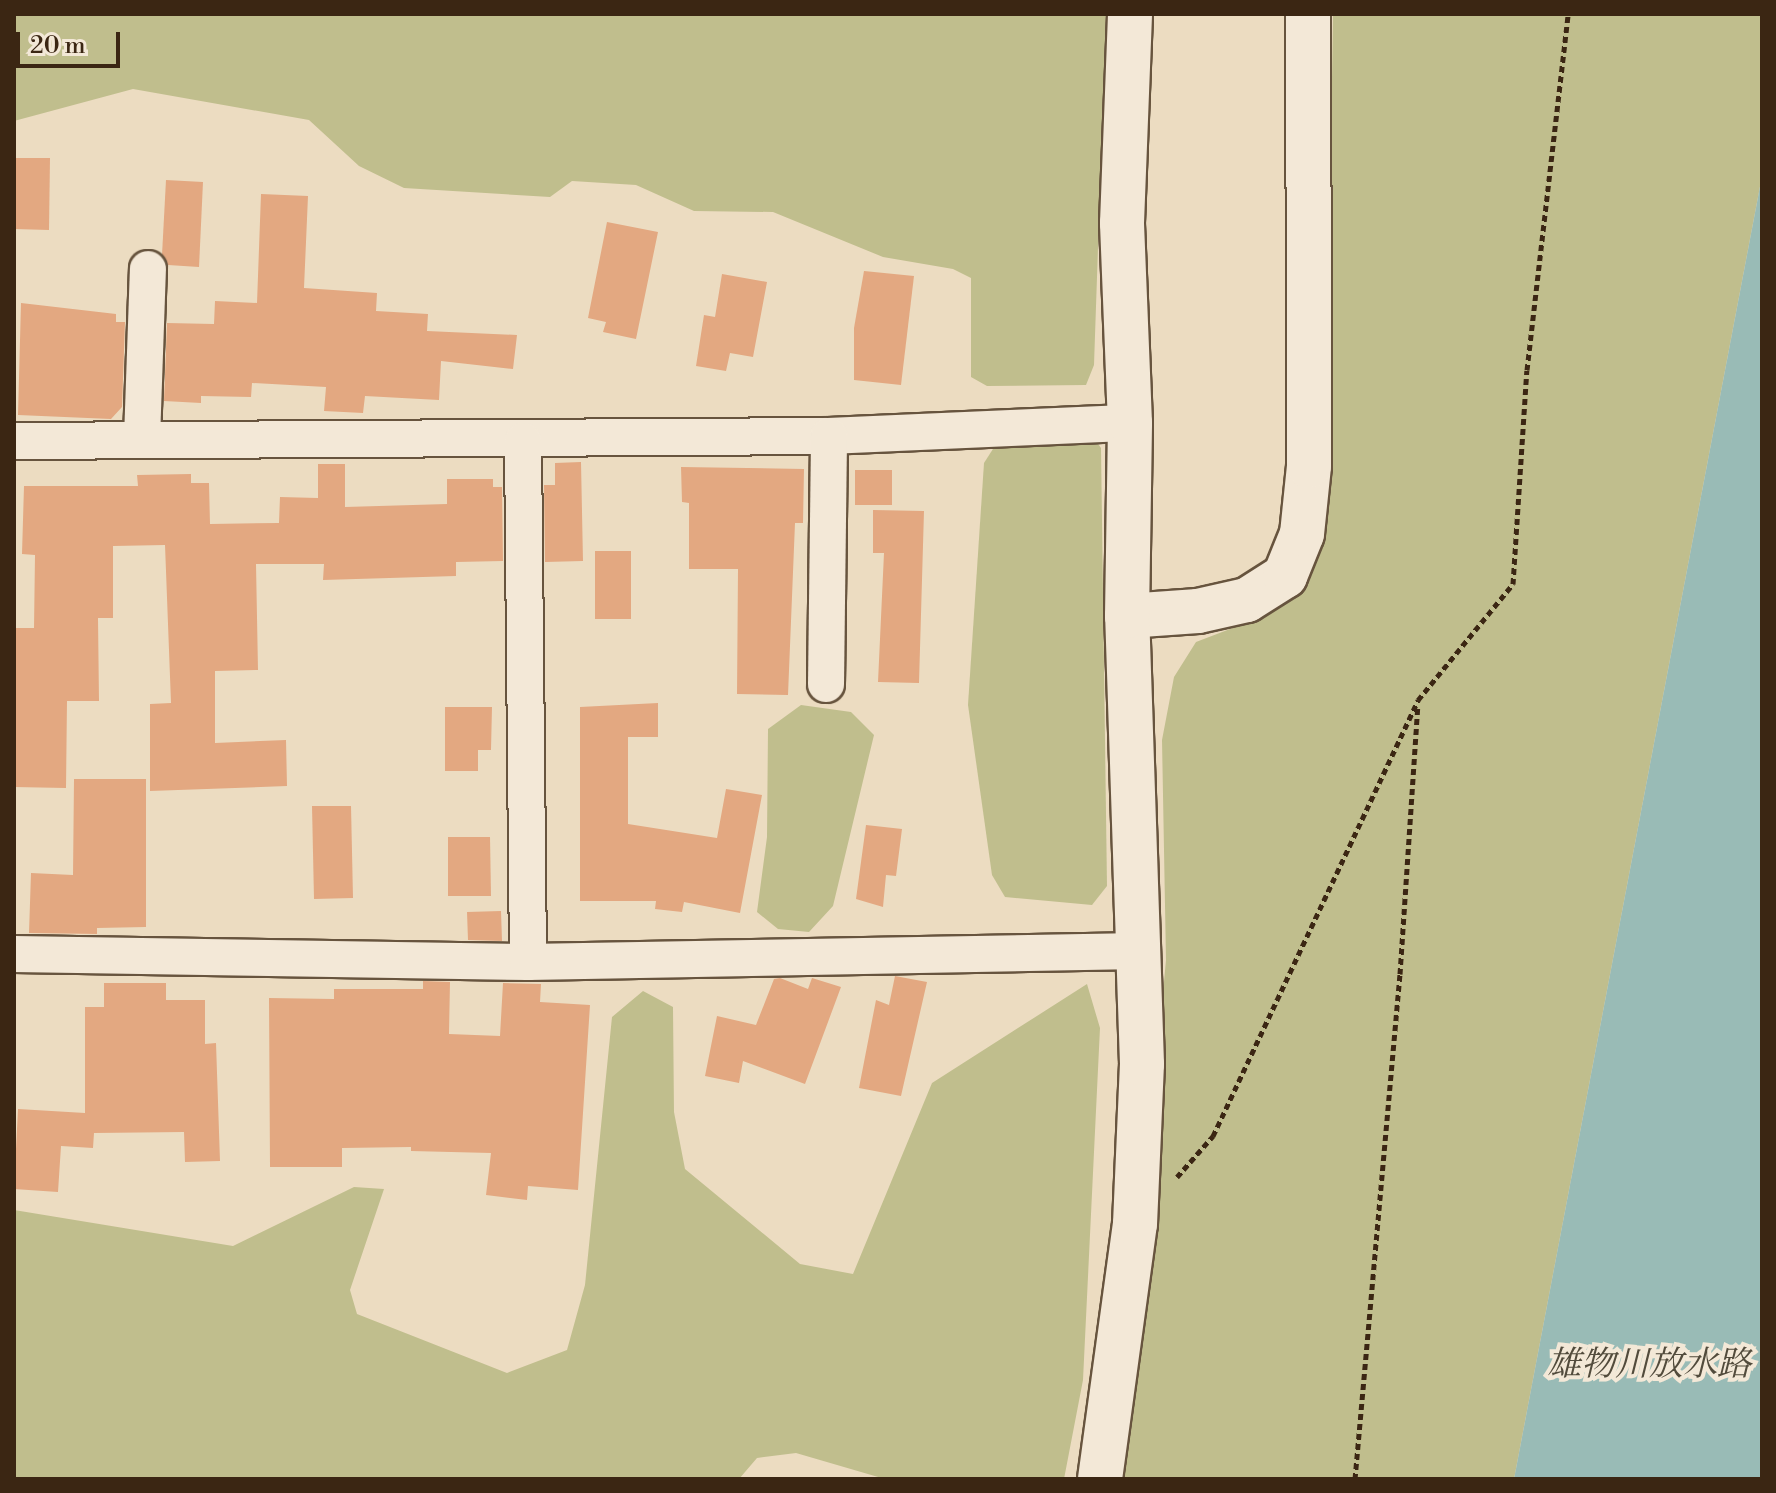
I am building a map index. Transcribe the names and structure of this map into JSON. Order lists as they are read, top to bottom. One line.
{"water":["雄物川放水路"],"scale_bar":"20 m"}
